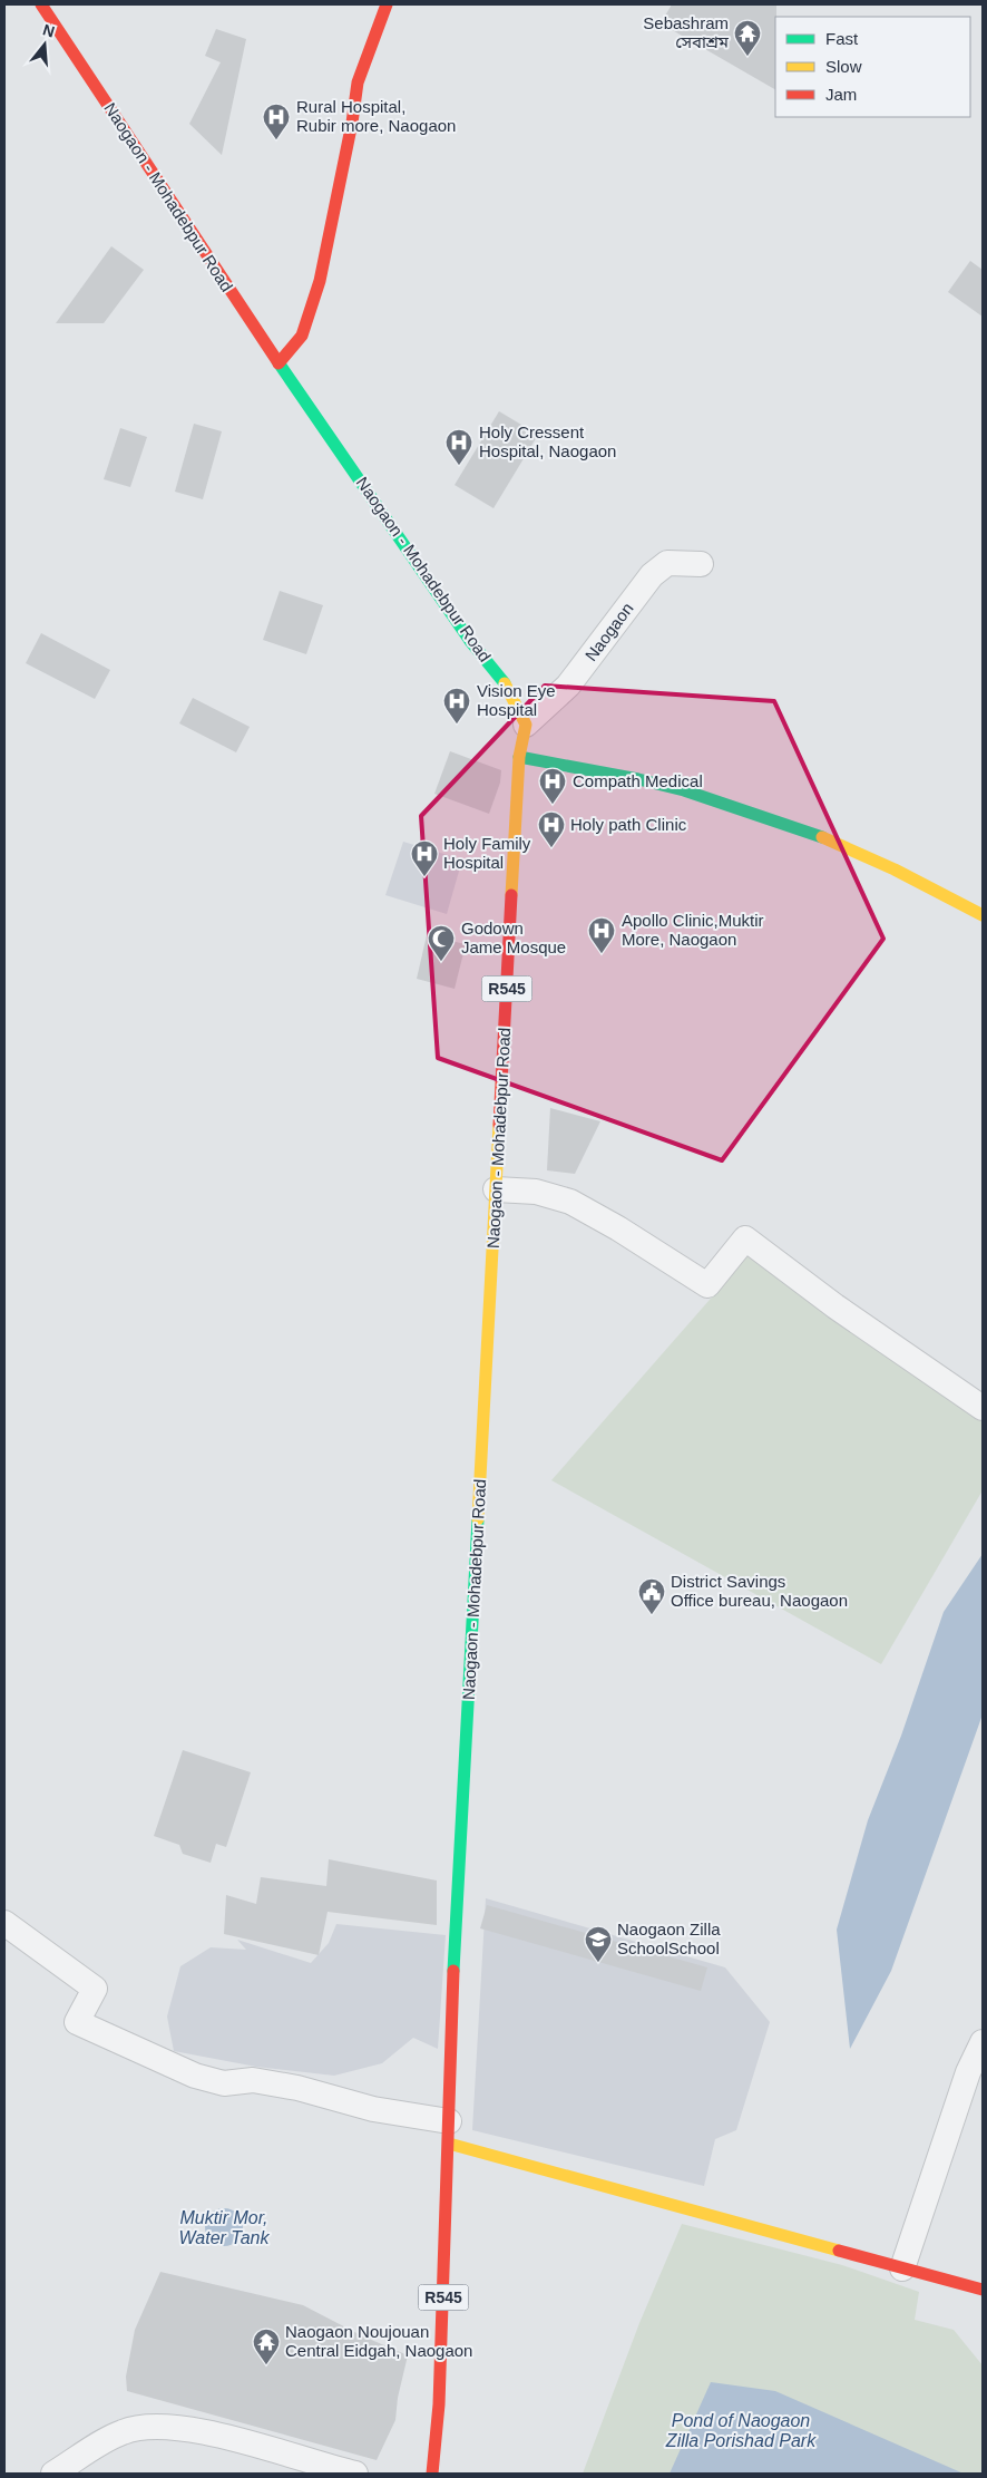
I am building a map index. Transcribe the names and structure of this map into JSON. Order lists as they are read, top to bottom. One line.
{"streets":{"main road":["Naogaon - Mohadebpur Road","R545"],"street":["Naogaon"]},"crossings":[["Naogaon - Mohadebpur Road","Naogaon"],["Naogaon - Mohadebpur Road","R545"]],"water":["Muktir Mor, Water Tank","Pond of Naogaon Zilla Porishad Park"],"places":{"temple":["Sebashram সেবাশ্রম","Naogaon Noujouan Central Eidgah, Naogaon"],"hospital":["Rural Hospital, Rubir more, Naogaon","Holy Cressent Hospital, Naogaon","Vision Eye Hospital","Compath Medical","Holy path Clinic","Holy Family Hospital","Apollo Clinic,Muktir More, Naogaon"],"mosque":["Godown Jame Mosque"],"public building":["District Savings Office bureau, Naogaon"],"school or university":["Naogaon Zilla SchoolSchool"]},"legend":["Fast","Slow","Jam"],"north":"top"}
